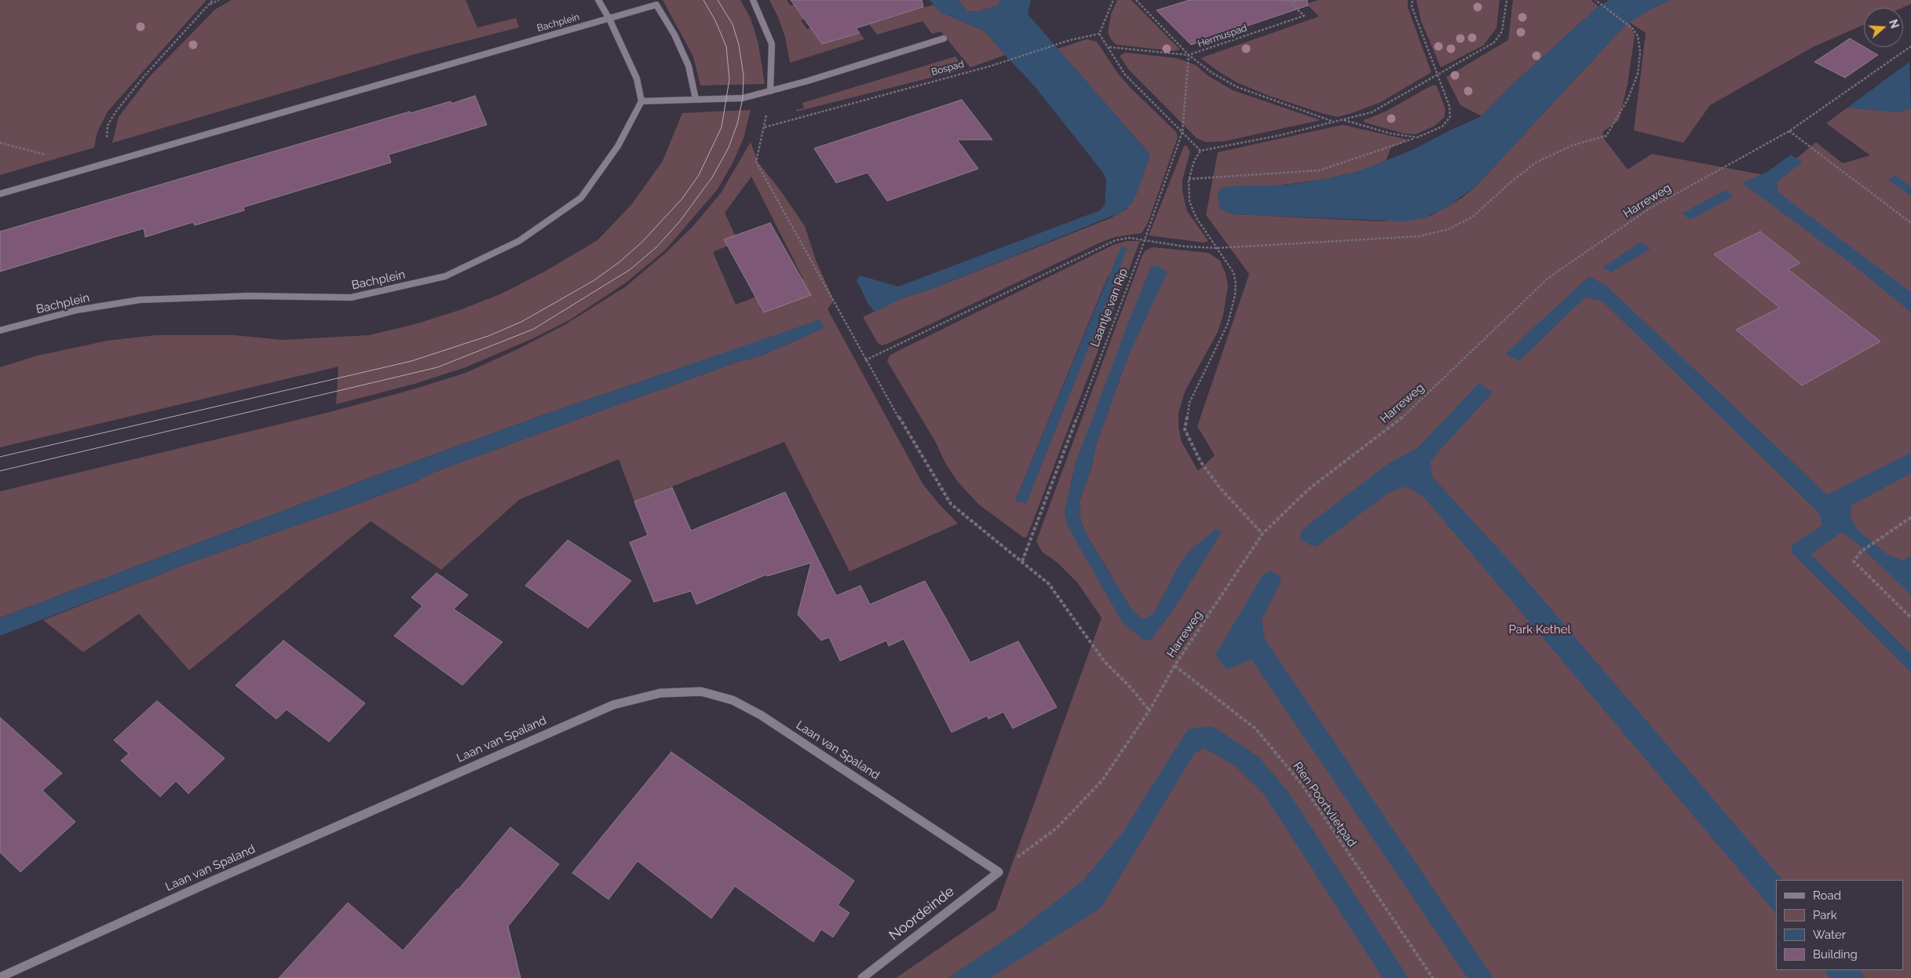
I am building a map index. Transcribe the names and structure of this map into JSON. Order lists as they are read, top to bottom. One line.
{"streets":{"street":["Bachplein","Laan van Spaland","Noordeinde"],"path":["Hermuspad","Bospad","Harreweg","Laantje van Rip","Rien Poortvlietpad"]},"crossings":[["Hermuspad","Laantje van Rip"],["Harreweg","Laan van Spaland"],["Harreweg","Rien Poortvlietpad"],["Harreweg","Noordeinde"],["Laan van Spaland","Noordeinde"]],"parks":["Park Kethel"],"legend":["Road","Park","Water","Building"],"north":"right"}
